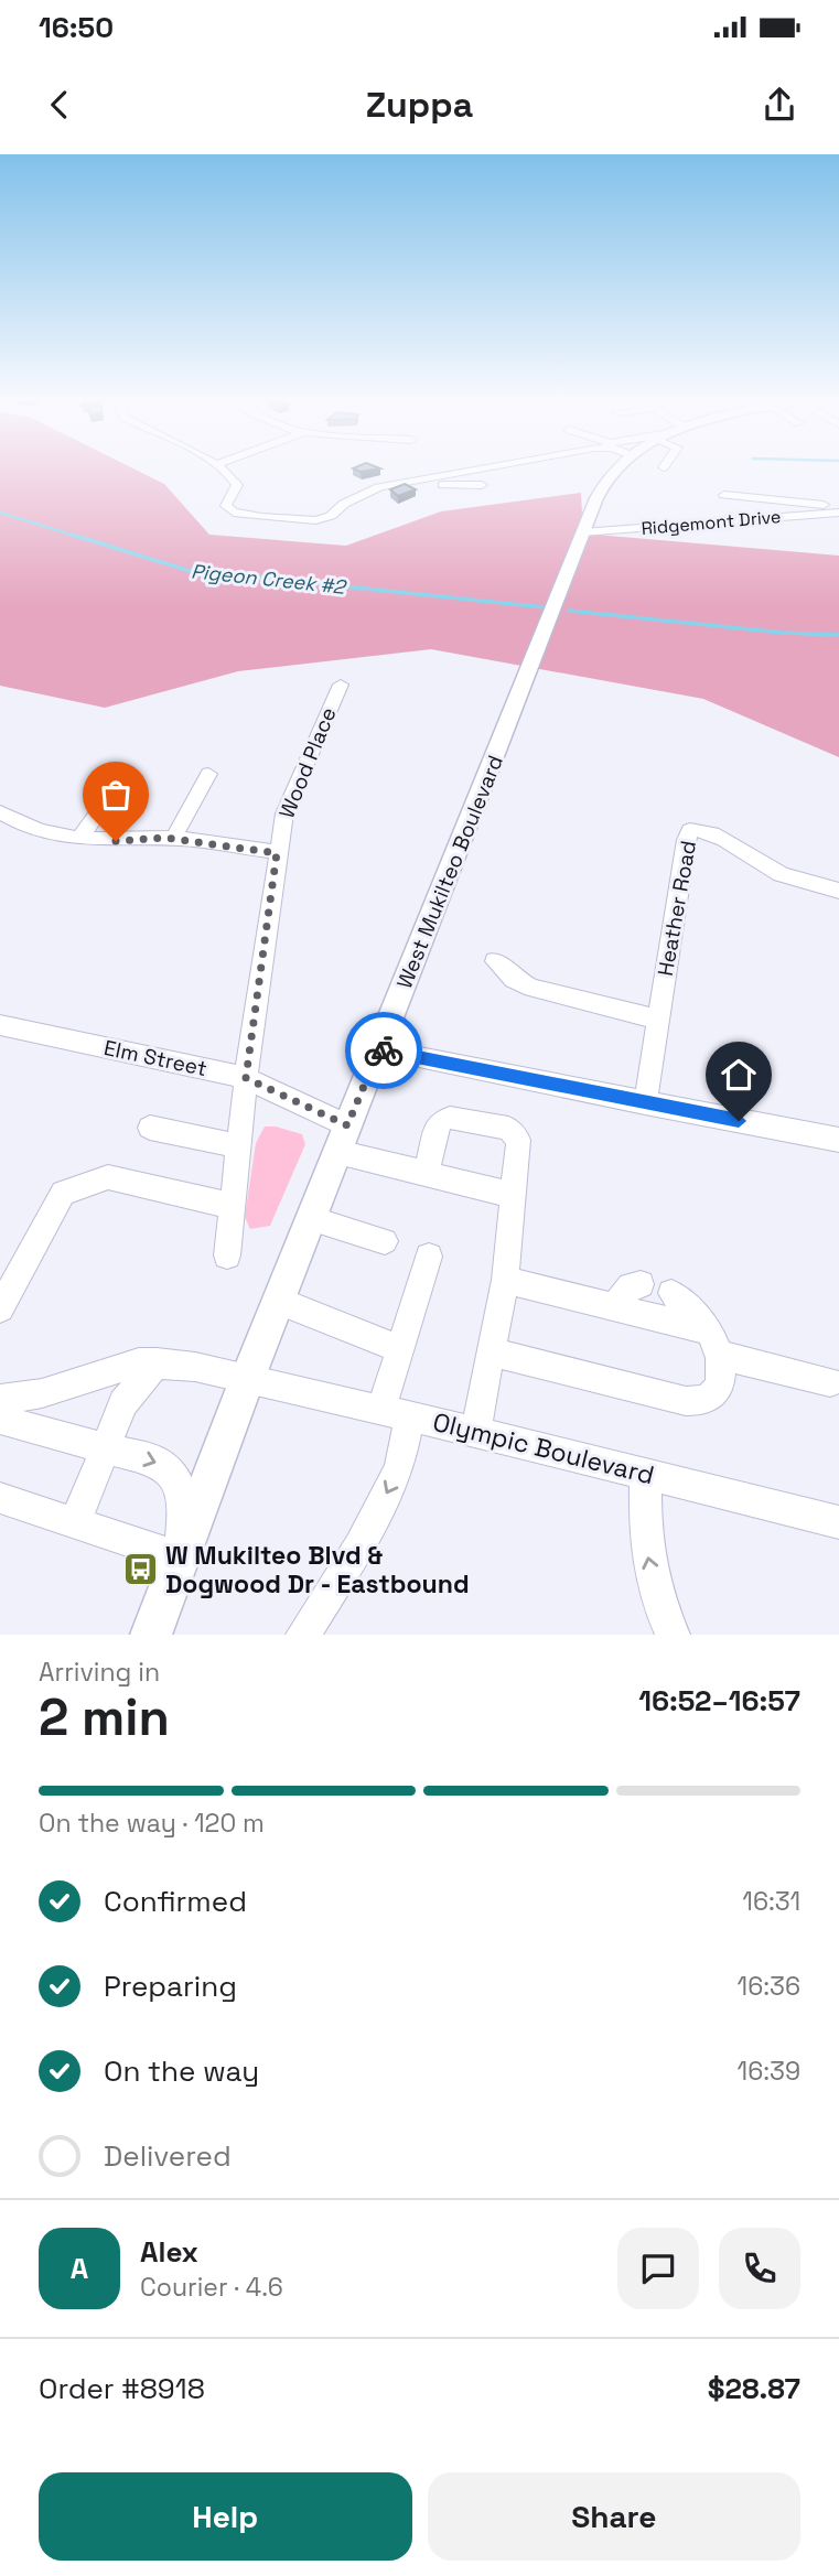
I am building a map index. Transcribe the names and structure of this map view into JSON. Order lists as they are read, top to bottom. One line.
{"streets":{"main road":["West Mukilteo Boulevard"],"street":["Ridgemont Drive","Wood Place","Heather Road","Elm Street","Olympic Boulevard"]},"crossings":[["Ridgemont Drive","West Mukilteo Boulevard"],["Wood Place","Elm Street"],["West Mukilteo Boulevard","Elm Street"],["West Mukilteo Boulevard","Olympic Boulevard"]],"water":["Pigeon Creek #2"],"places":{"bus stop":["W Mukilteo Blvd & Dogwood Dr - Eastbound"]},"page":{"status":"16:50","header":"Zuppa","heading":["2 min","Arriving in","16:52–16:57"],"panel":["Alex","Courier · 4.6","Order #8918","$28.87"],"bar":"On the way · 120 m","list":[["Confirmed","16:31"],["Preparing","16:36"],["On the way","16:39"],"Delivered"],"round":"A","buttons":["Help","Share"]}}
